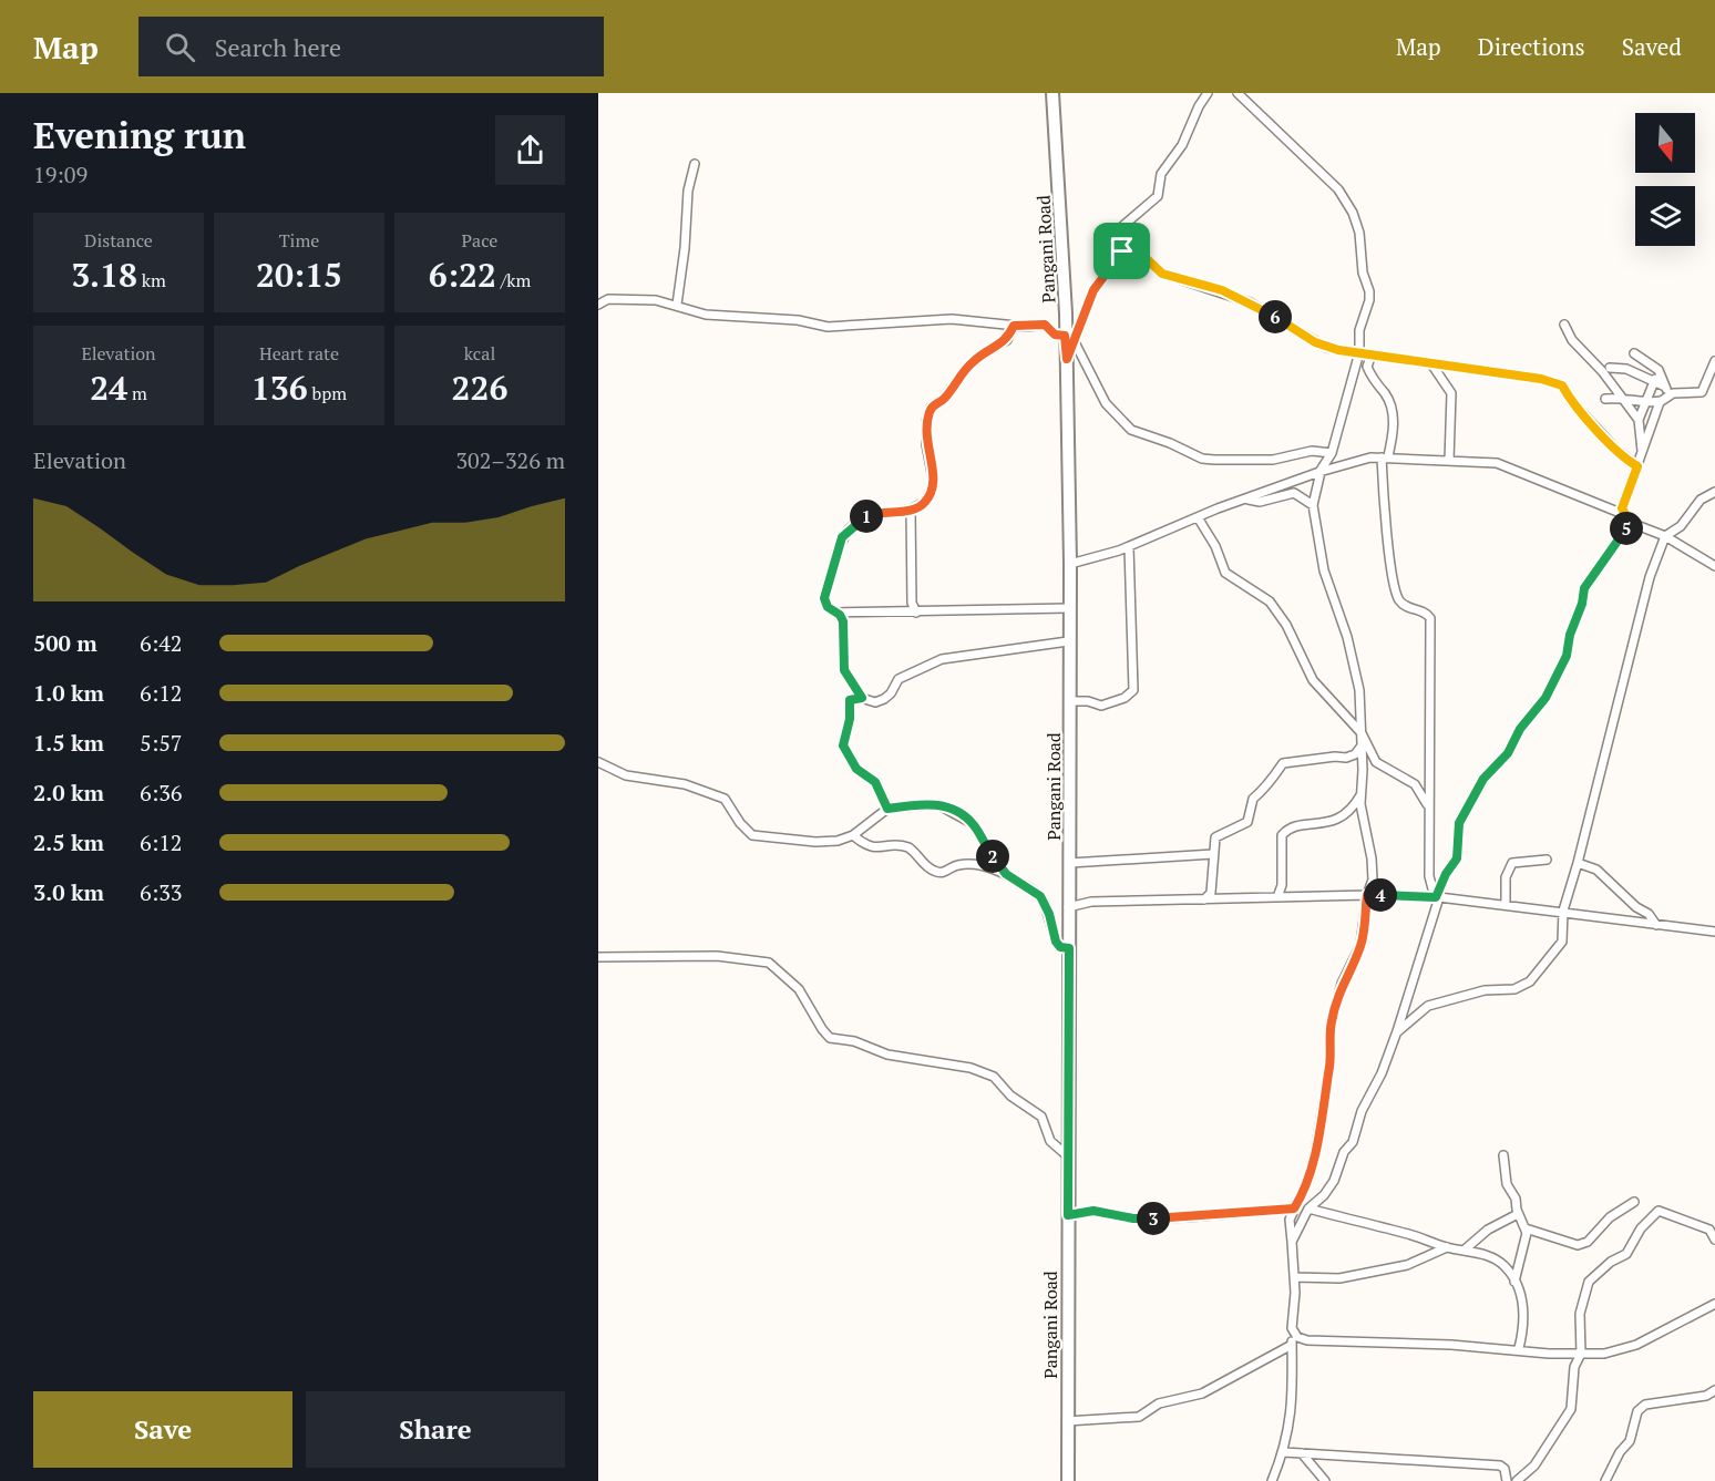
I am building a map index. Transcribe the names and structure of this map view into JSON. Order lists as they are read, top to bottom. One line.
{"streets":{"main road":["Pangani Road"]},"north":"bottom","page":{"header":"Map","search":"Search here","nav":["Map","Directions","Saved"],"heading":["Evening run","19:09"],"stats":[["Distance","3.18 km"],["Time","20:15"],["Pace","6:22 /km"],["Elevation","24 m"],["Heart rate","136 bpm"],["kcal","226"]],"pins":["6","1","5","2","4","3"],"chart":["Elevation","302–326 m"],"list":[{"name":"500 m","note":"6:42"},{"name":"1.0 km","note":"6:12"},{"name":"1.5 km","note":"5:57"},{"name":"2.0 km","note":"6:36"},{"name":"2.5 km","note":"6:12"},{"name":"3.0 km","note":"6:33"}],"buttons":["Save","Share"]}}
